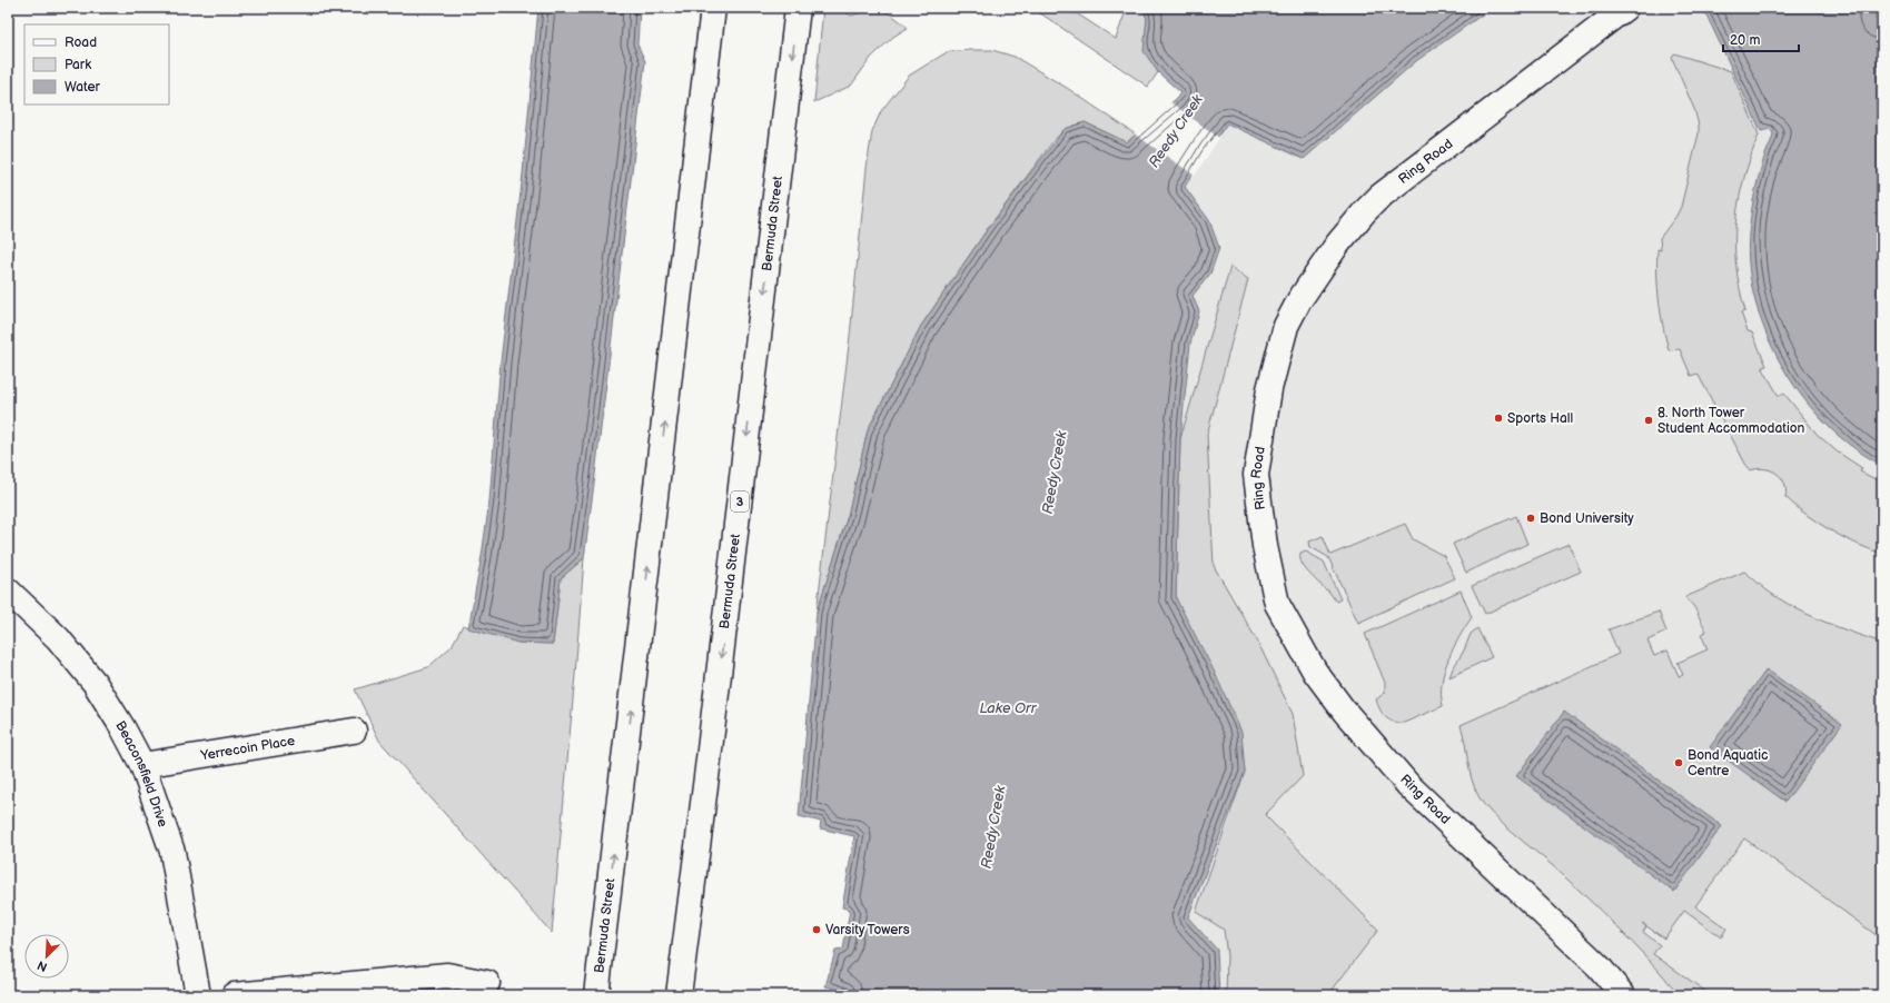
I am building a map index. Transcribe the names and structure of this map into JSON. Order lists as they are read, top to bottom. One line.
{"streets":{"street":["Ring Road","Bermuda Street","3","Yerrecoin Place","Beaconsfield Drive"]},"crossings":[["Yerrecoin Place","Beaconsfield Drive"]],"water":["Reedy Creek","Lake Orr"],"places":["Sports Hall","8. North Tower Student Accommodation","Bond University","Bond Aquatic Centre","Varsity Towers"],"legend":["Road","Park","Water"],"scale_bar":"20 m","north":"bottom left"}
